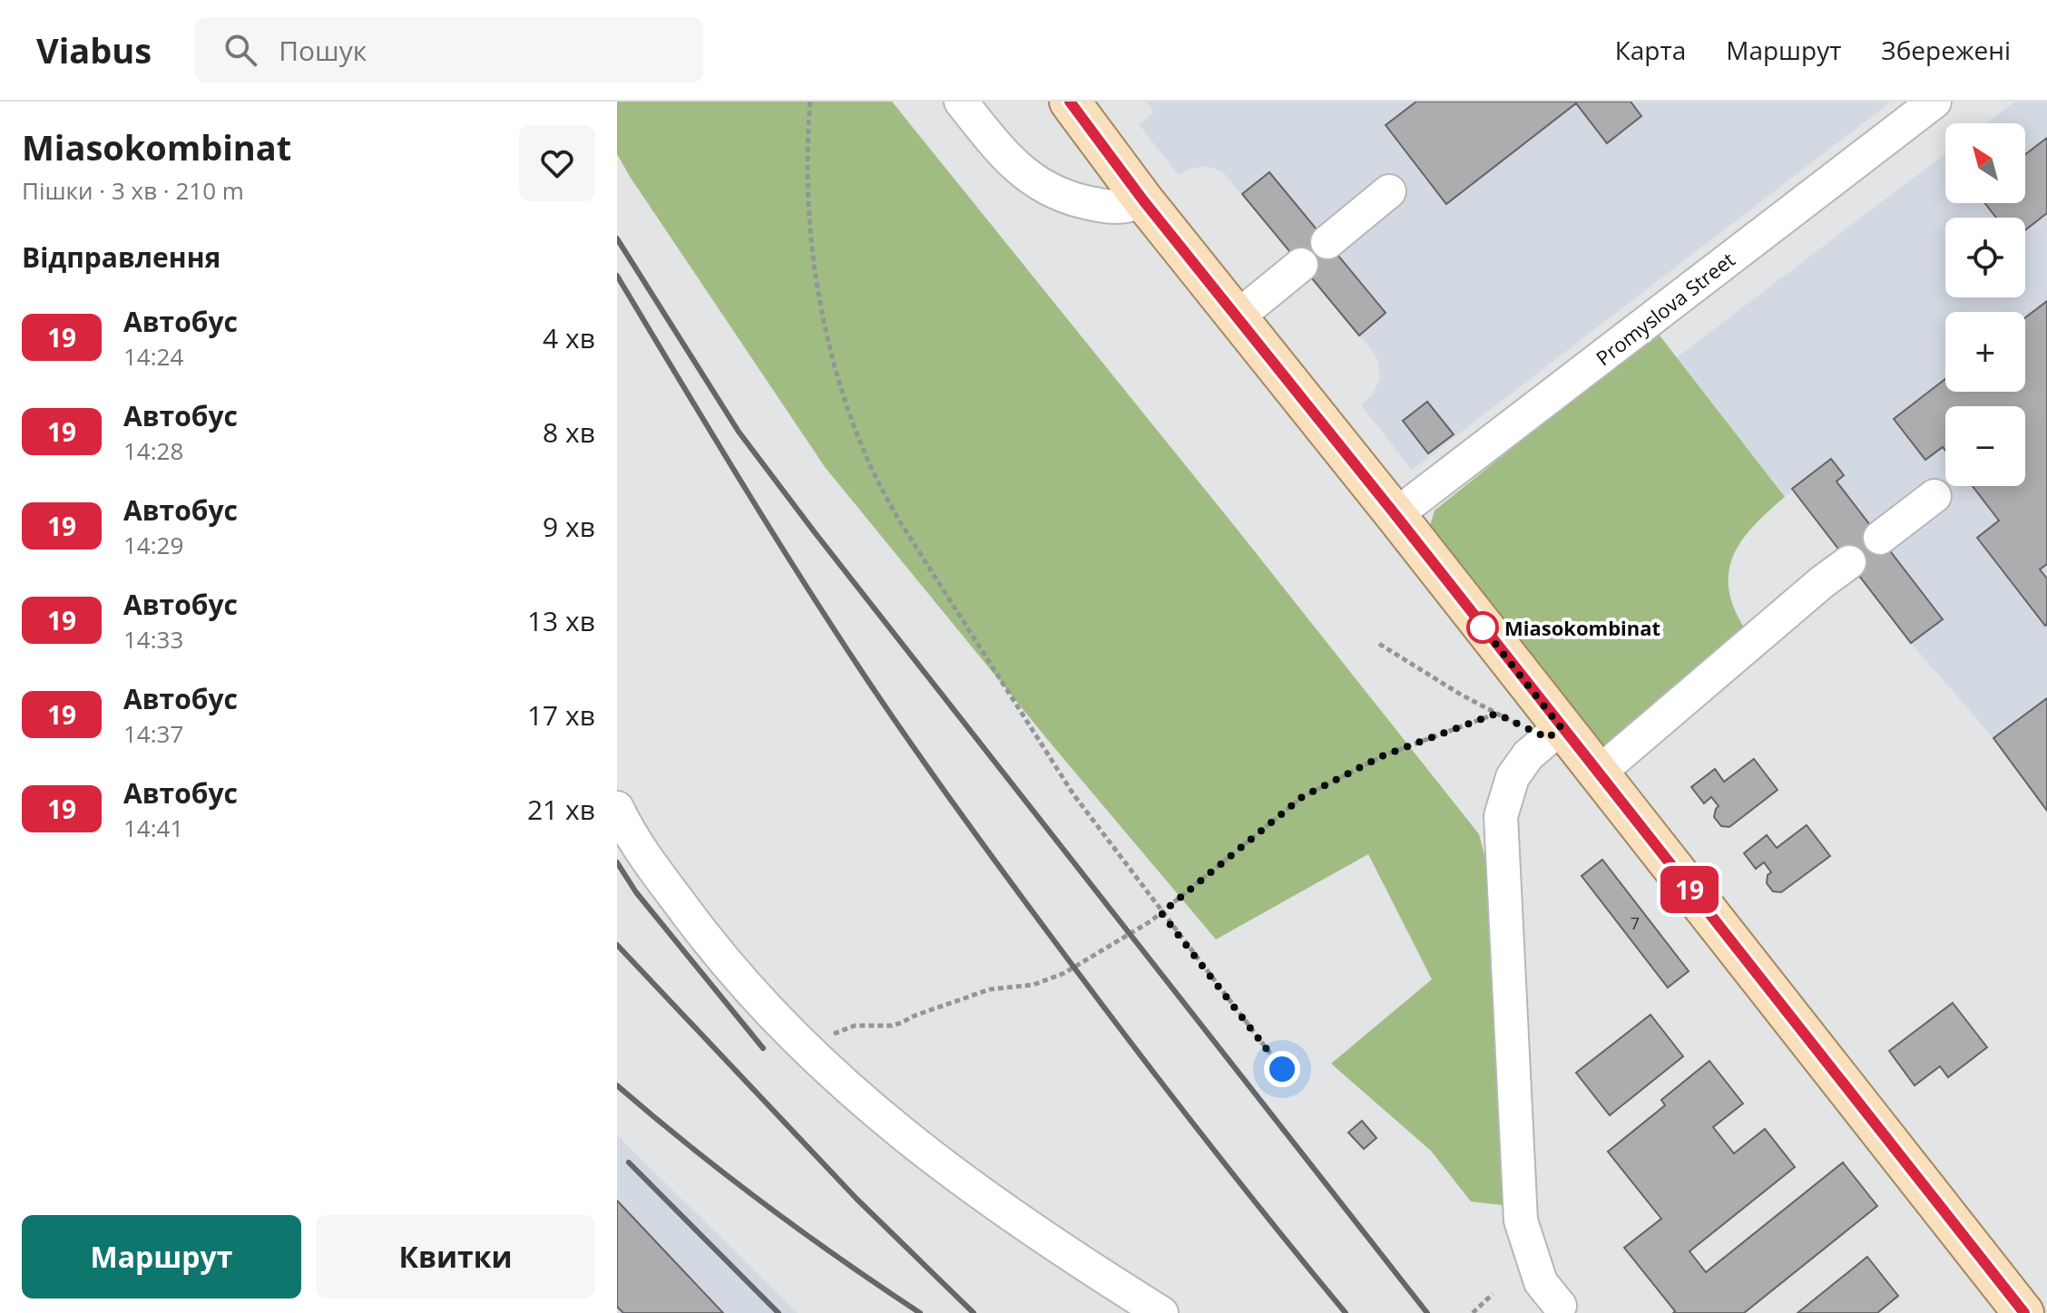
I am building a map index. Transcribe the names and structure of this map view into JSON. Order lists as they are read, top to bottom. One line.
{"streets":{"street":["Promyslova Street"]},"places":["Miasokombinat"],"lines":["bus line 19"],"house_numbers":["7"],"north":"top left","page":{"header":"Viabus","search":"Пошук","nav":["Карта","Маршрут","Збережені"],"heading":[["Miasokombinat","Пішки · 3 хв · 210 m"],"Відправлення"],"on_map":"19","map_buttons":["+","−"],"list":[{"mark":"19","name":"Автобус","note":"14:24","value":"4 хв"},{"mark":"19","name":"Автобус","note":"14:28","value":"8 хв"},{"mark":"19","name":"Автобус","note":"14:29","value":"9 хв"},{"mark":"19","name":"Автобус","note":"14:33","value":"13 хв"},{"mark":"19","name":"Автобус","note":"14:37","value":"17 хв"},{"mark":"19","name":"Автобус","note":"14:41","value":"21 хв"}],"buttons":["Маршрут","Квитки"]}}
